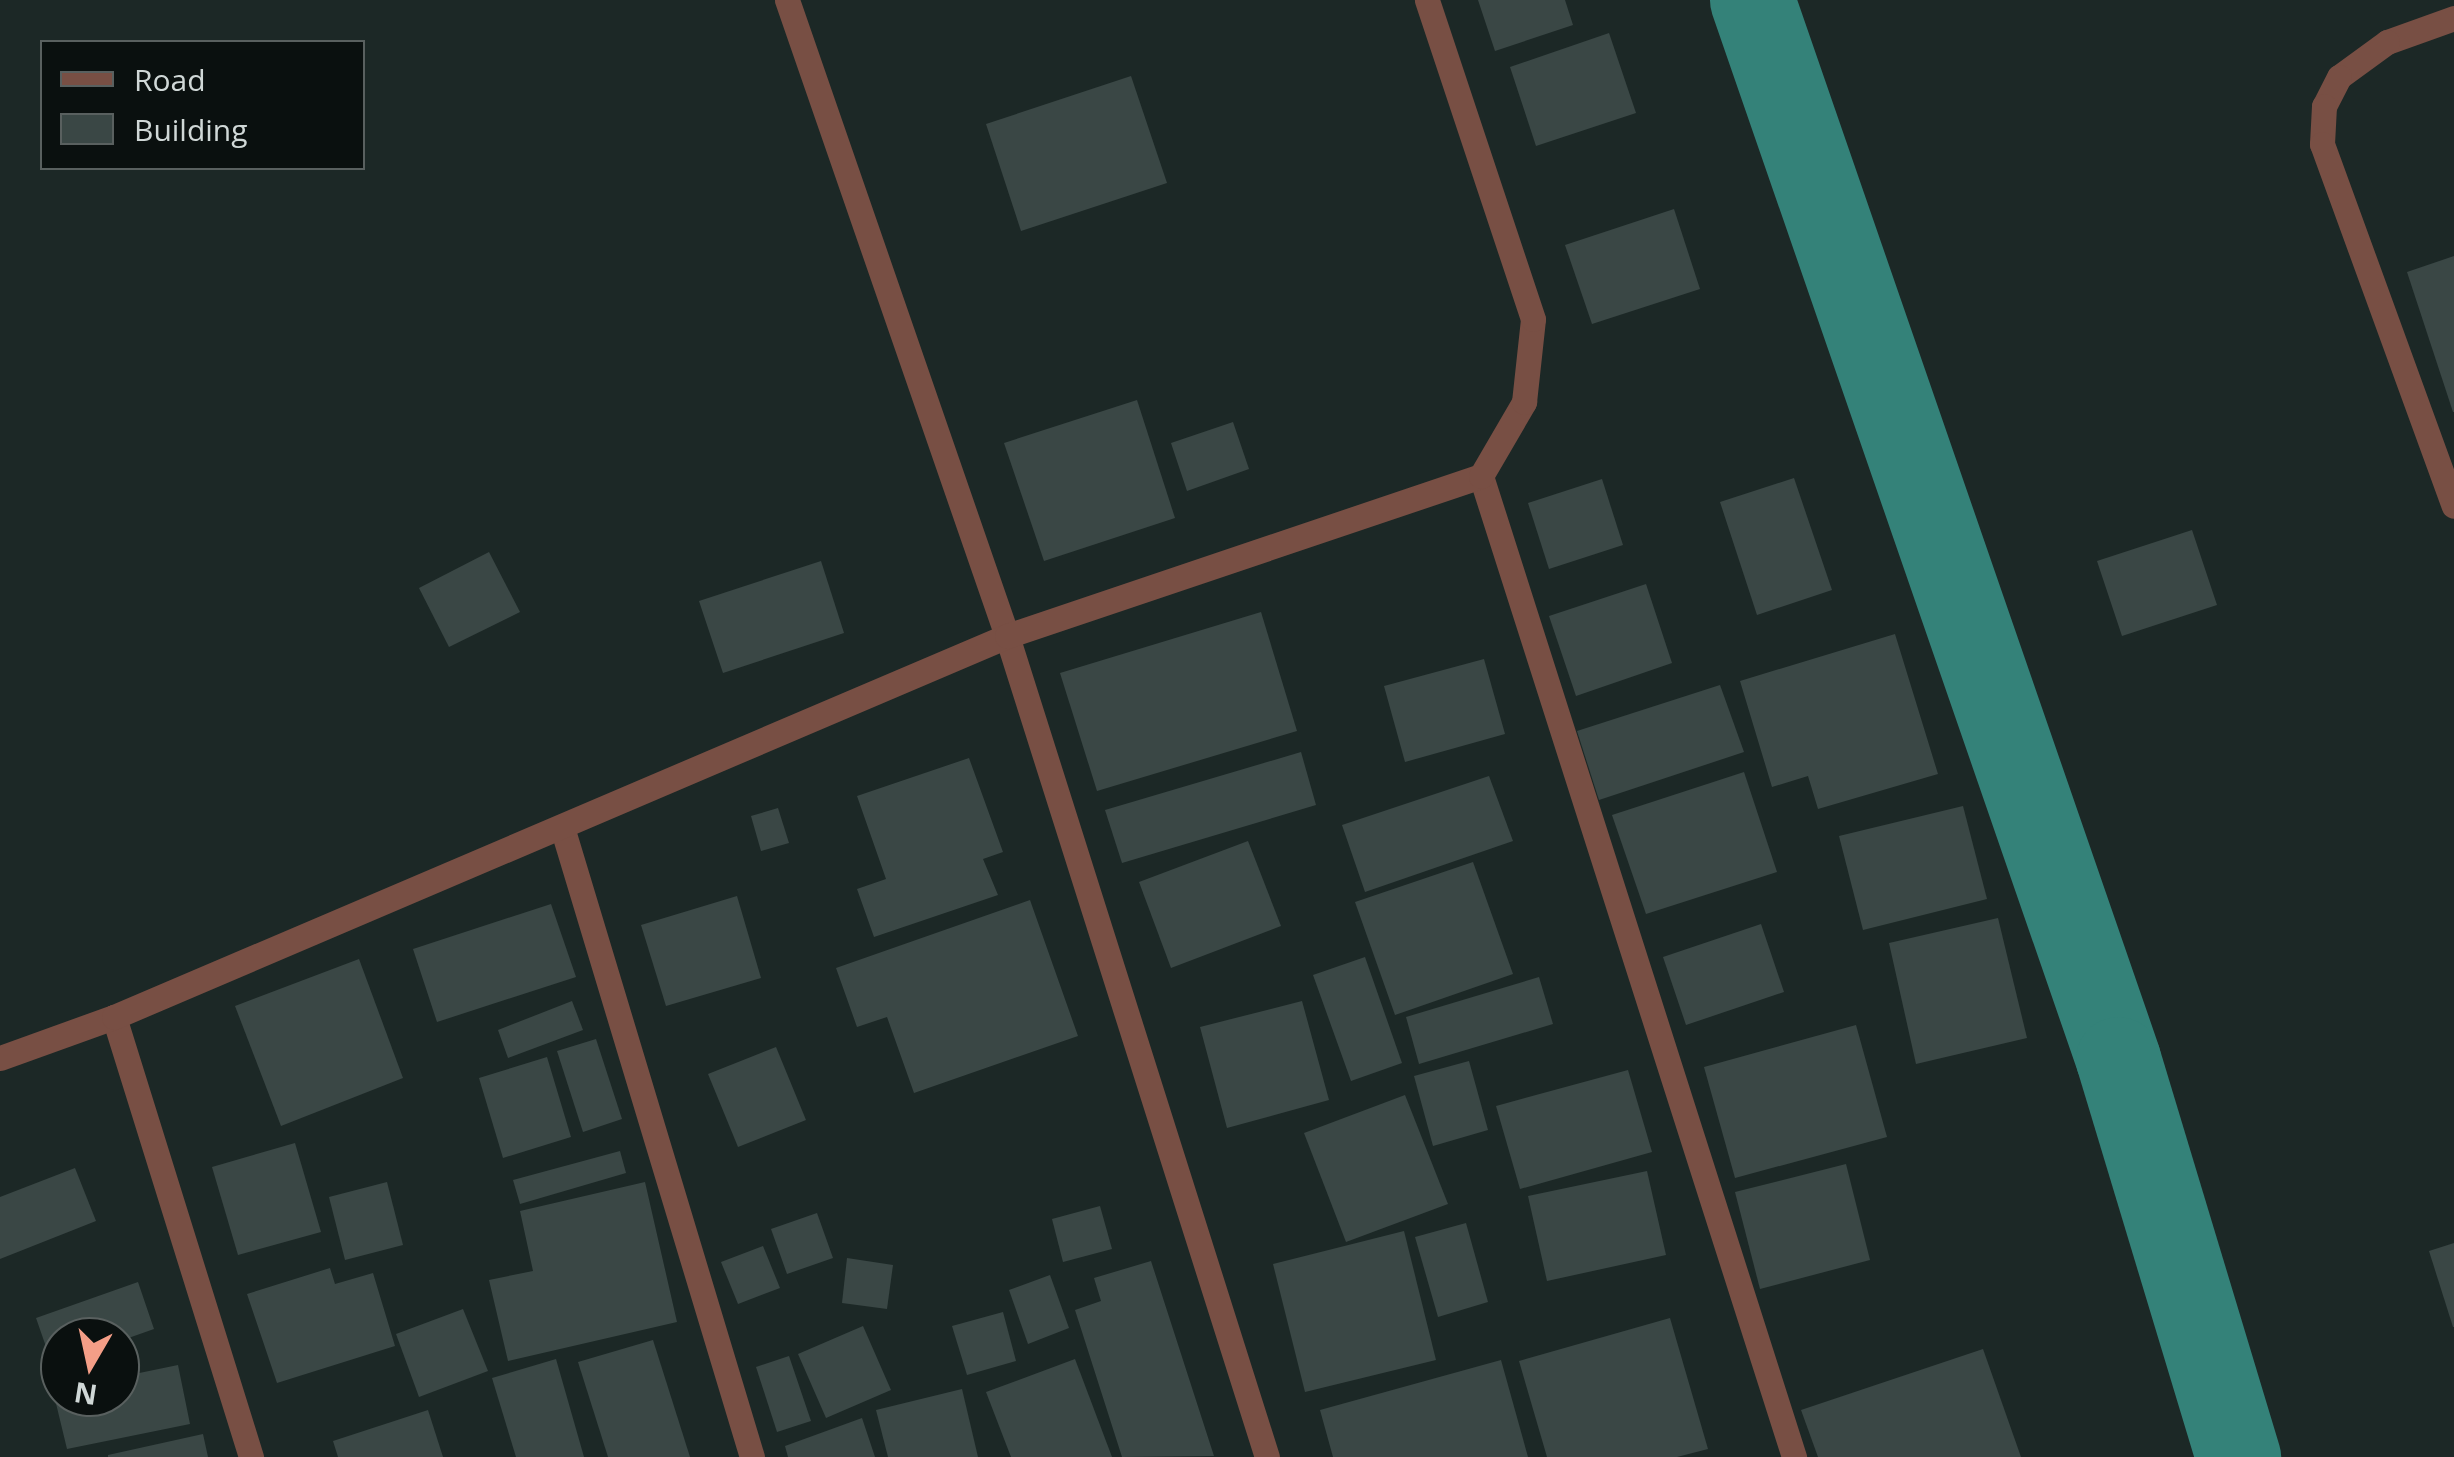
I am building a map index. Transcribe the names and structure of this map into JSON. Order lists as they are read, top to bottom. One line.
{"legend":["Road","Building"],"north":"bottom"}
